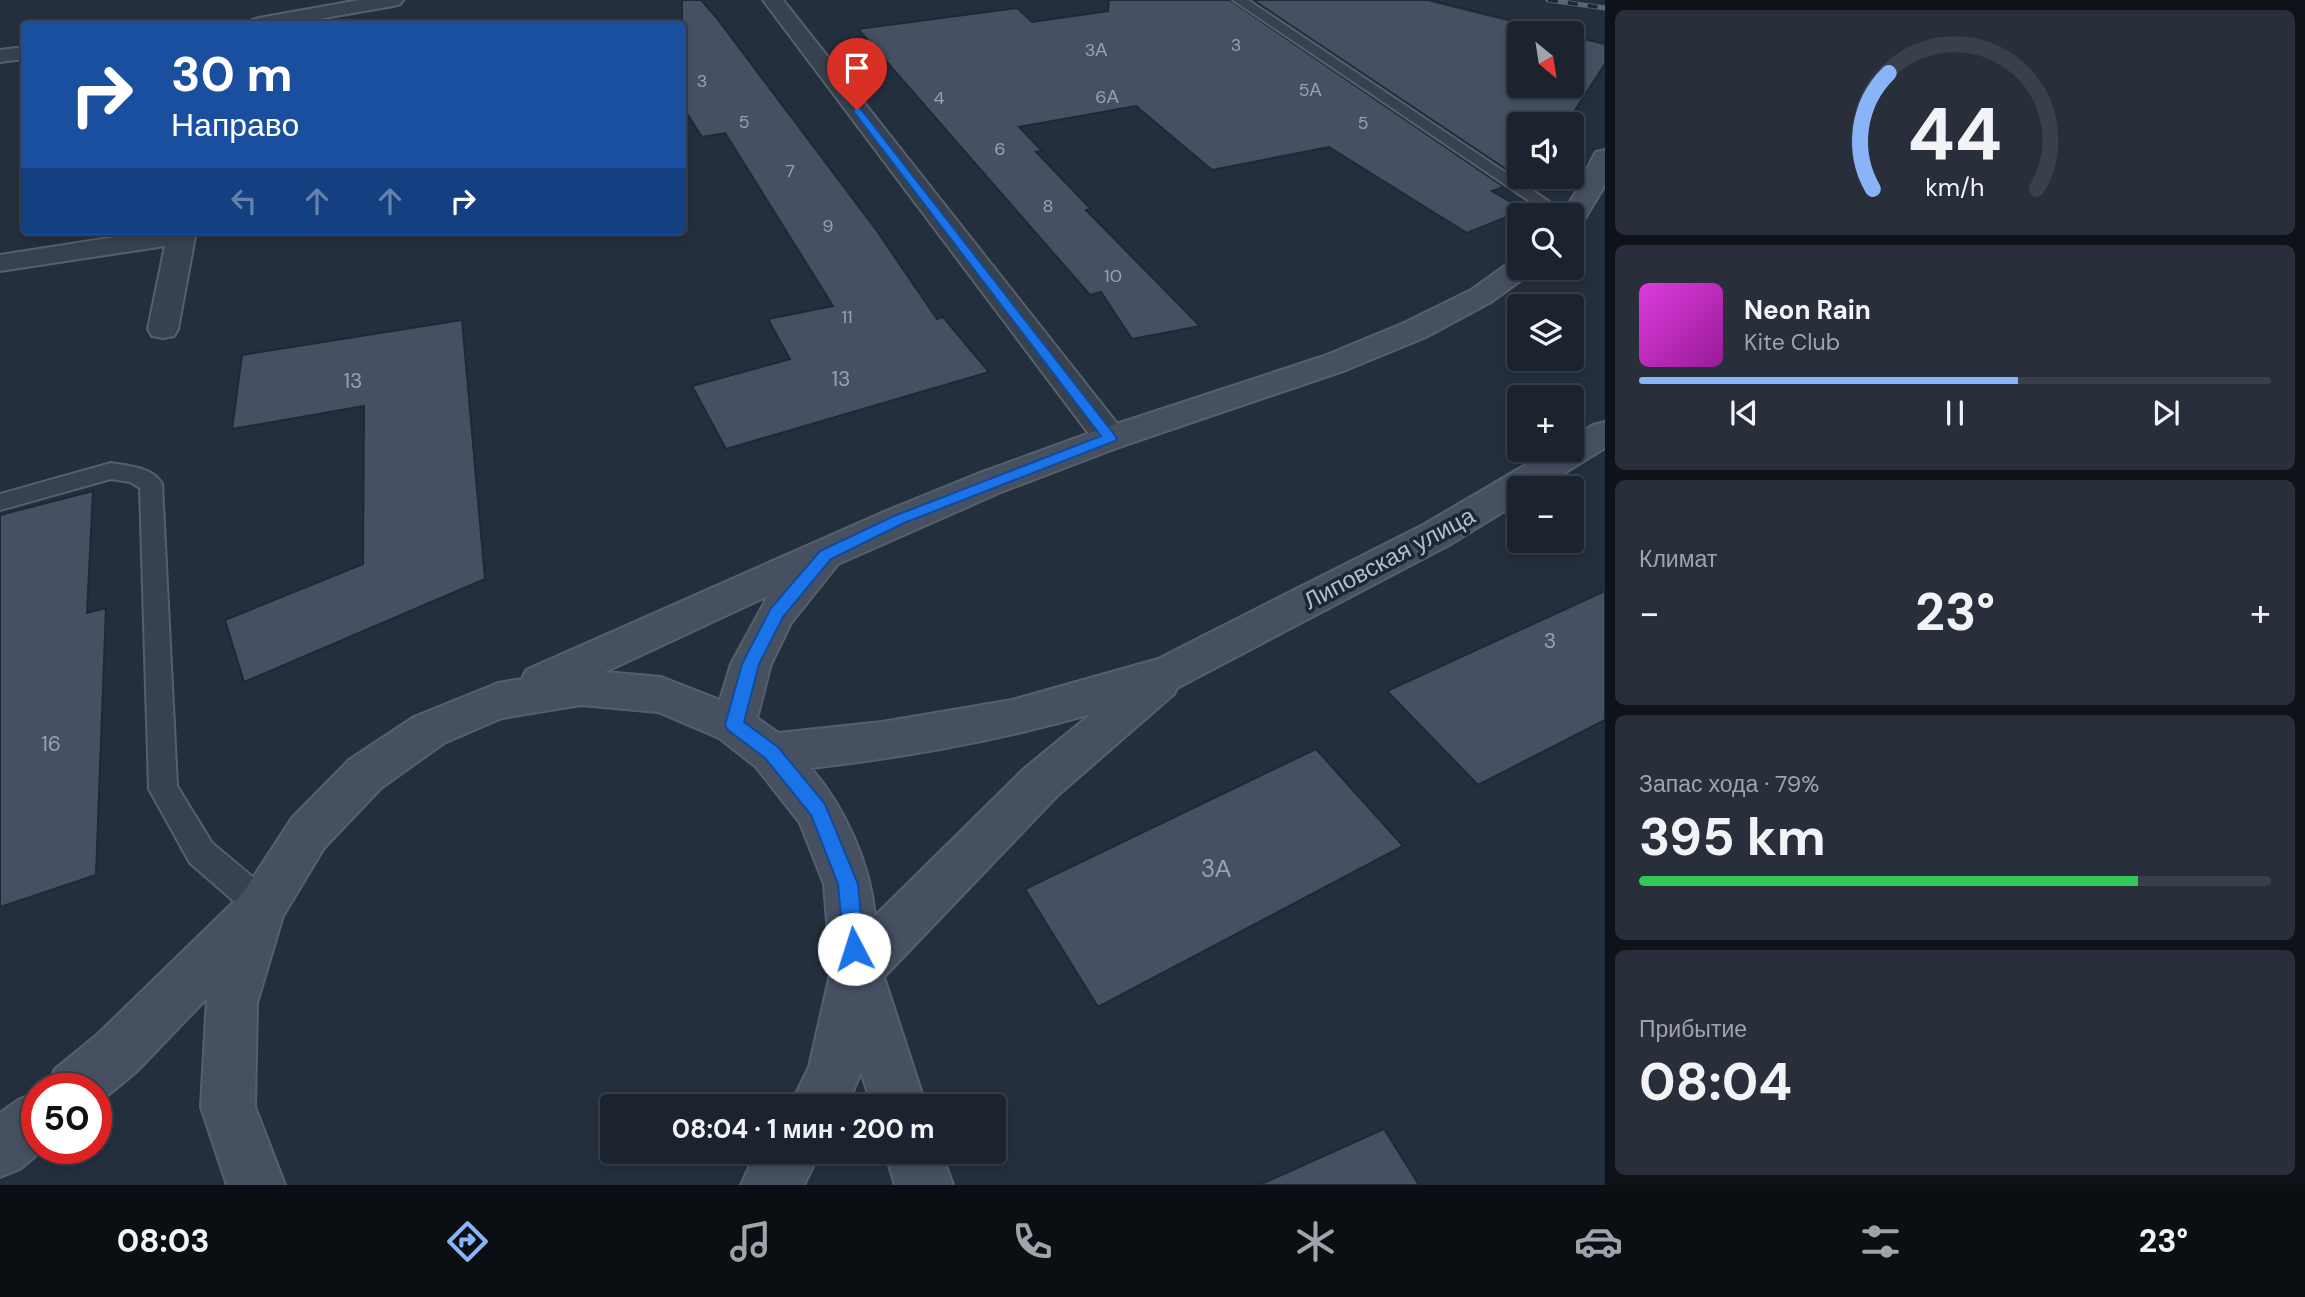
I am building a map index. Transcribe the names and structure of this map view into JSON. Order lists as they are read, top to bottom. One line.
{"streets":{"main road":["Липовская улица"]},"house_numbers":["3","3А","3","5А","6А","4","5","5","6","7","8","9","10","11","13","13","3","16","3А"],"north":"bottom right","page":{"map_buttons":["+","−"],"turn":["30 m","Направо"],"song":["Neon Rain","Kite Club"],"tile":["Климат",["Запас хода · 79%","395 km"],["Прибытие","08:04"]],"heat":["−","23°","+"],"limit":"50","trip":"08:04 · 1 мин · 200 m","tabs":["08:03","23°"],"gauge":["44","km/h"]}}
